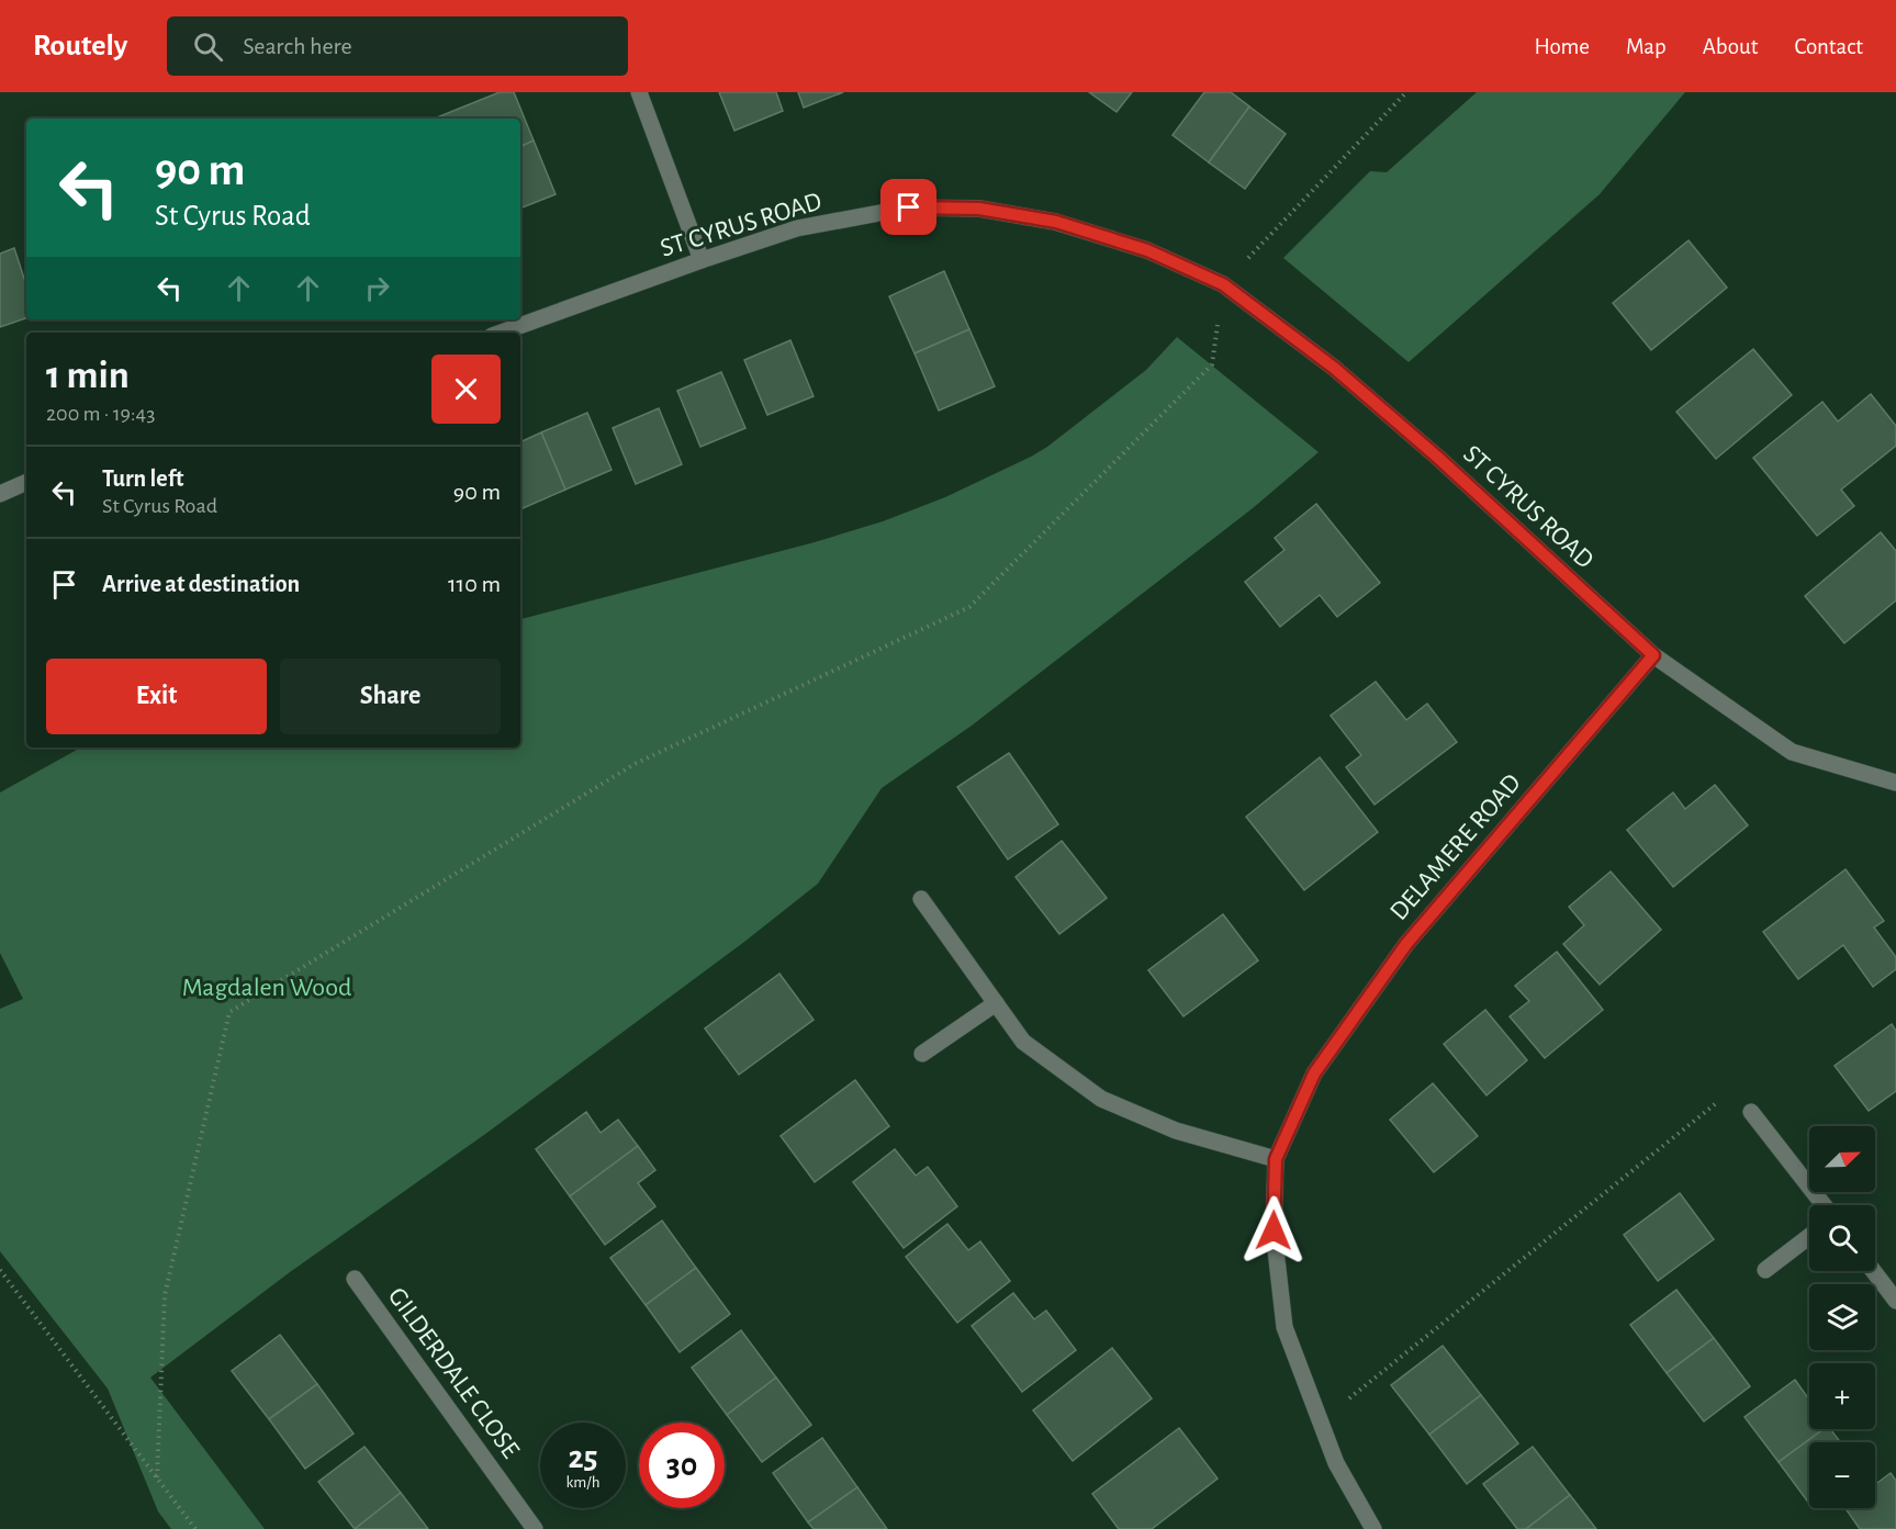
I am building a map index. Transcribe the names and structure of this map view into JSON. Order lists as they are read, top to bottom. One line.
{"streets":{"street":["ST CYRUS ROAD","DELAMERE ROAD","GILDERDALE CLOSE"]},"crossings":[["ST CYRUS ROAD","DELAMERE ROAD"]],"parks":["Magdalen Wood"],"north":"top right","page":{"header":"Routely","search":"Search here","nav":["Home","Map","About","Contact"],"turn":["90 m","St Cyrus Road"],"heading":["1 min","200 m · 19:43"],"list":[{"name":"Turn left","note":"St Cyrus Road","value":"90 m"},{"name":"Arrive at destination","value":"110 m"}],"buttons":["Exit","Share"],"map_buttons":["+","−"],"speed":"25 km/h","limit":"30"}}
